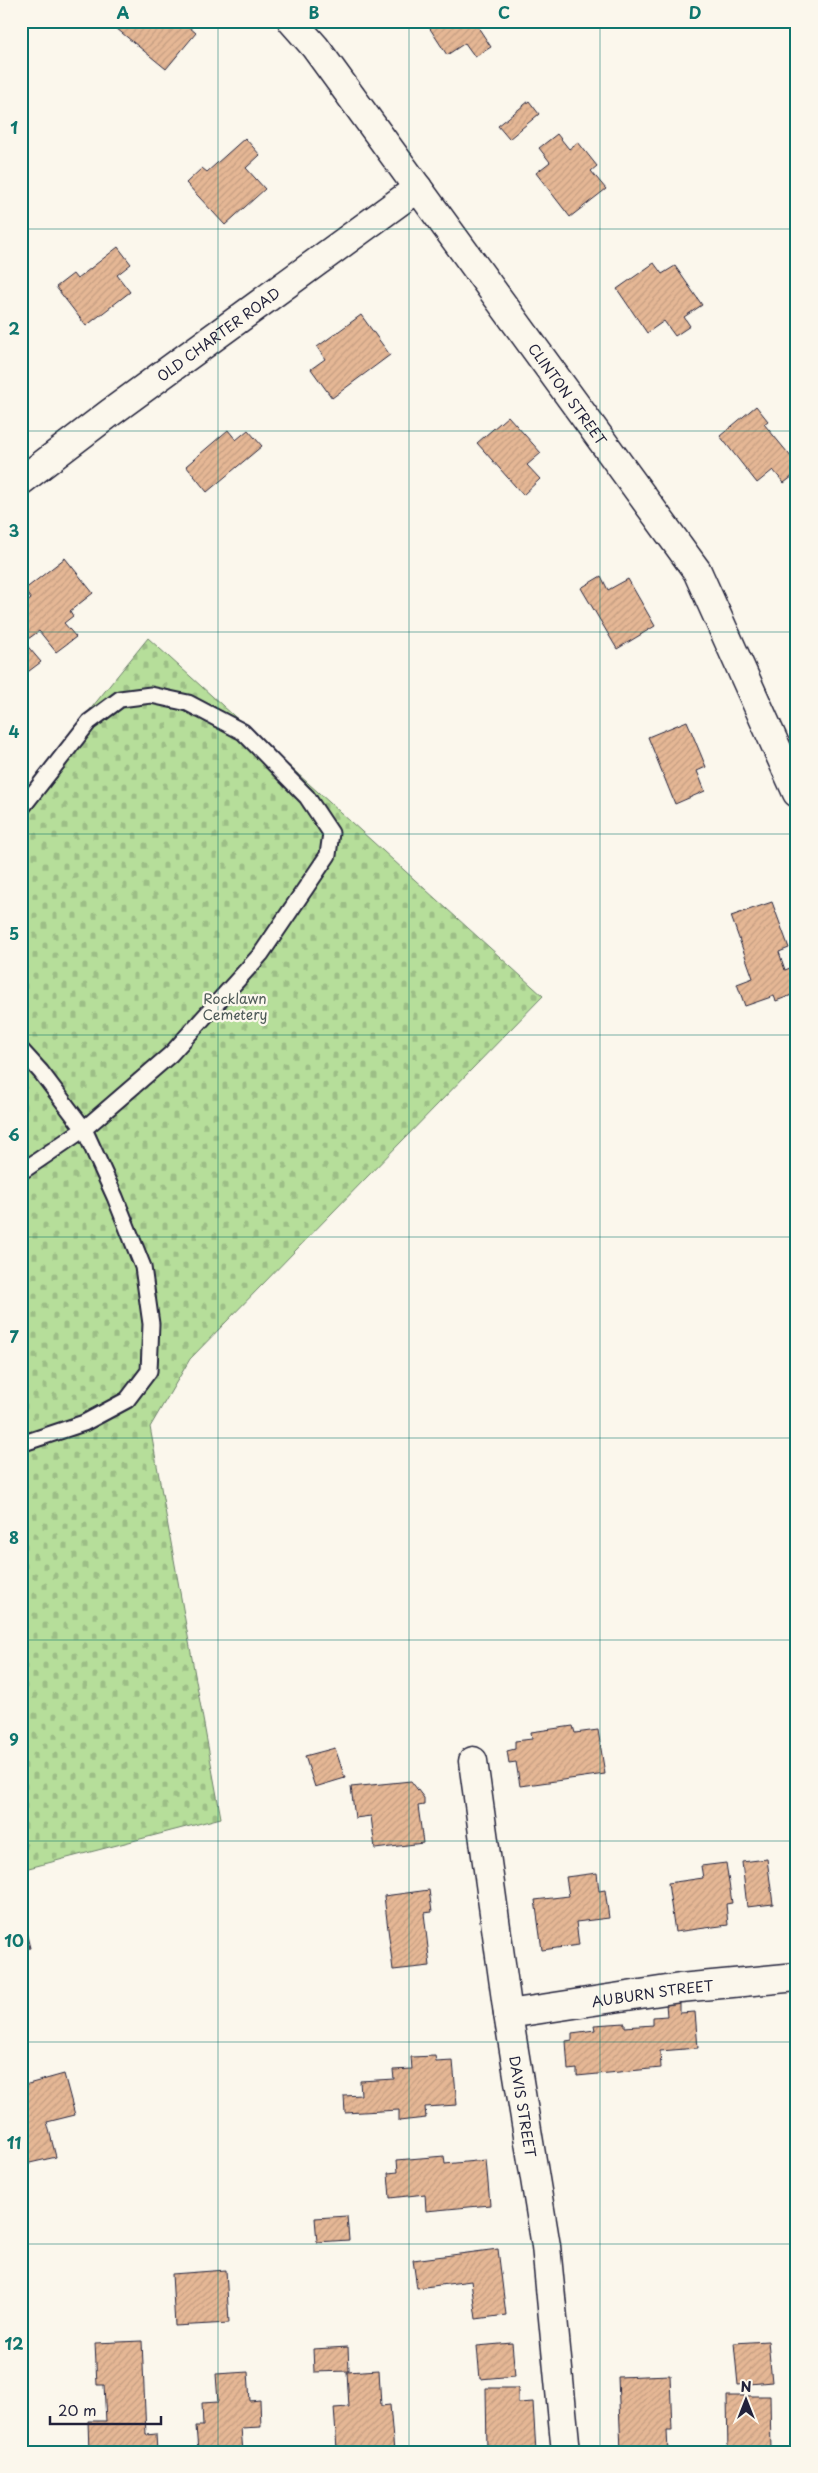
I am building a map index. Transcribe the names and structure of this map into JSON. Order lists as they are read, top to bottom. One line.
{"streets":{"street":["OLD CHARTER ROAD","CLINTON STREET","AUBURN STREET","DAVIS STREET"]},"crossings":[["OLD CHARTER ROAD","CLINTON STREET"],["AUBURN STREET","DAVIS STREET"]],"parks":["Rocklawn Cemetery"],"scale_bar":"20 m","north":"top","grid":{"columns":["A","B","C","D"],"rows":["1","2","3","4","5","6","7","8","9","10","11","12"]}}
